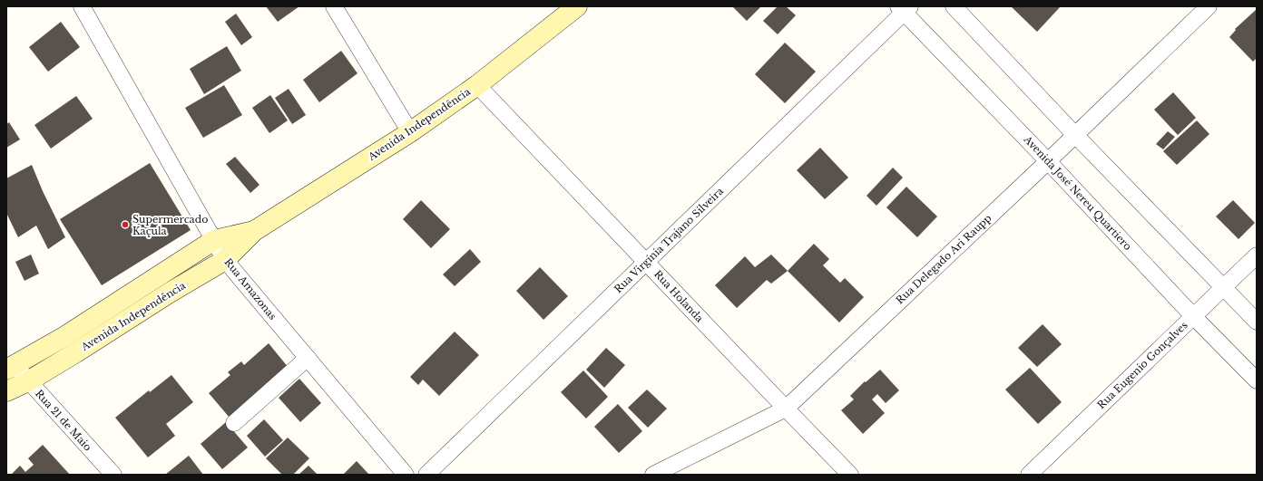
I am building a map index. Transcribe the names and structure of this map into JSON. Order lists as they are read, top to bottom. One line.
{"streets":{"street":["Avenida Independência","Avenida José Nereu Quartiero","Rua Virgínia Trajano Silveira","Rua Delegado Ari Raupp","Rua Amazonas","Rua Holanda","Rua Eugenio Gonçalves","Rua 21 de Maio"]},"crossings":[["Avenida Independência","Rua Amazonas"],["Avenida Independência","Rua Holanda"],["Avenida Independência","Rua 21 de Maio"],["Avenida José Nereu Quartiero","Rua Virgínia Trajano Silveira"],["Avenida José Nereu Quartiero","Rua Delegado Ari Raupp"],["Avenida José Nereu Quartiero","Rua Eugenio Gonçalves"],["Rua Virgínia Trajano Silveira","Rua Holanda"],["Rua Delegado Ari Raupp","Rua Holanda"]],"places":["Supermercado Kaçula"]}
